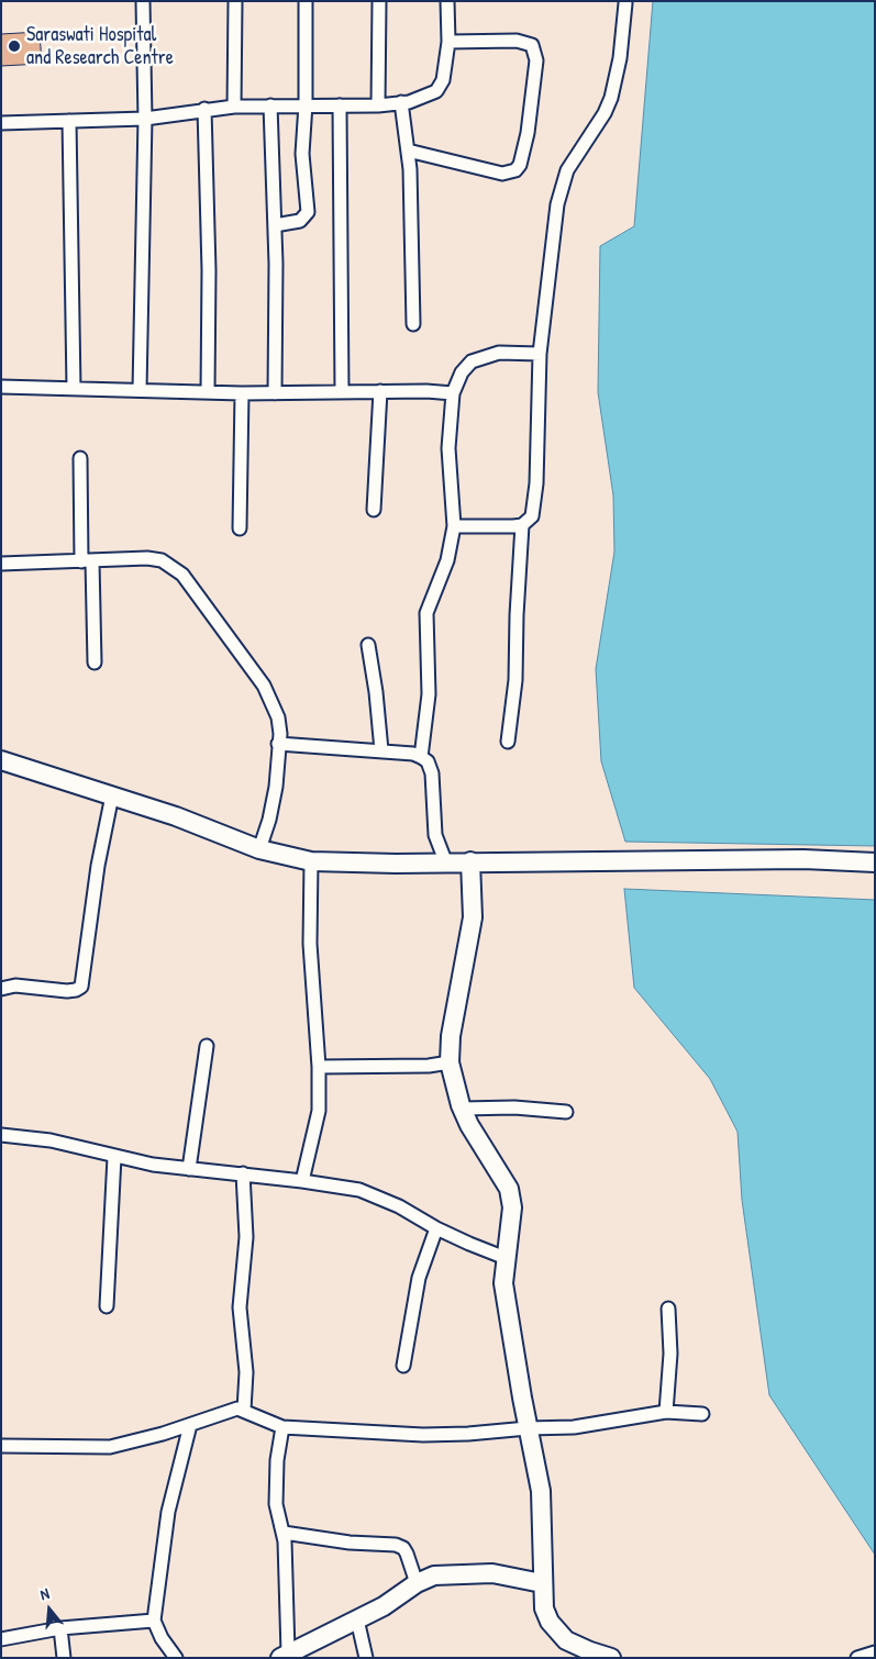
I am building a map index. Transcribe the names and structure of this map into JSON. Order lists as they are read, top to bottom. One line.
{"places":["Saraswati Hospital and Research Centre"],"north":"top"}
